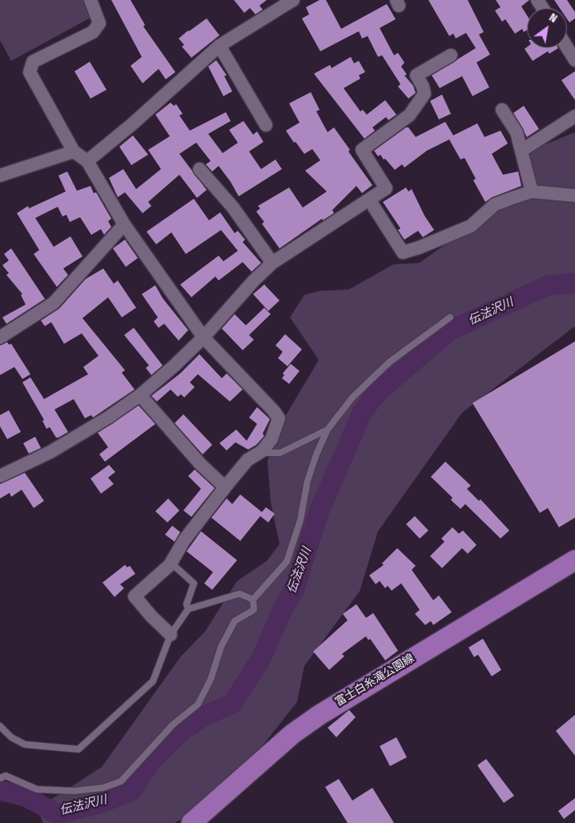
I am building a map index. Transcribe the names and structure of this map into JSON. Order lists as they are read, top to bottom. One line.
{"streets":{"main road":["富士白糸滝公園線"]},"water":["伝法沢川"],"north":"top right"}
